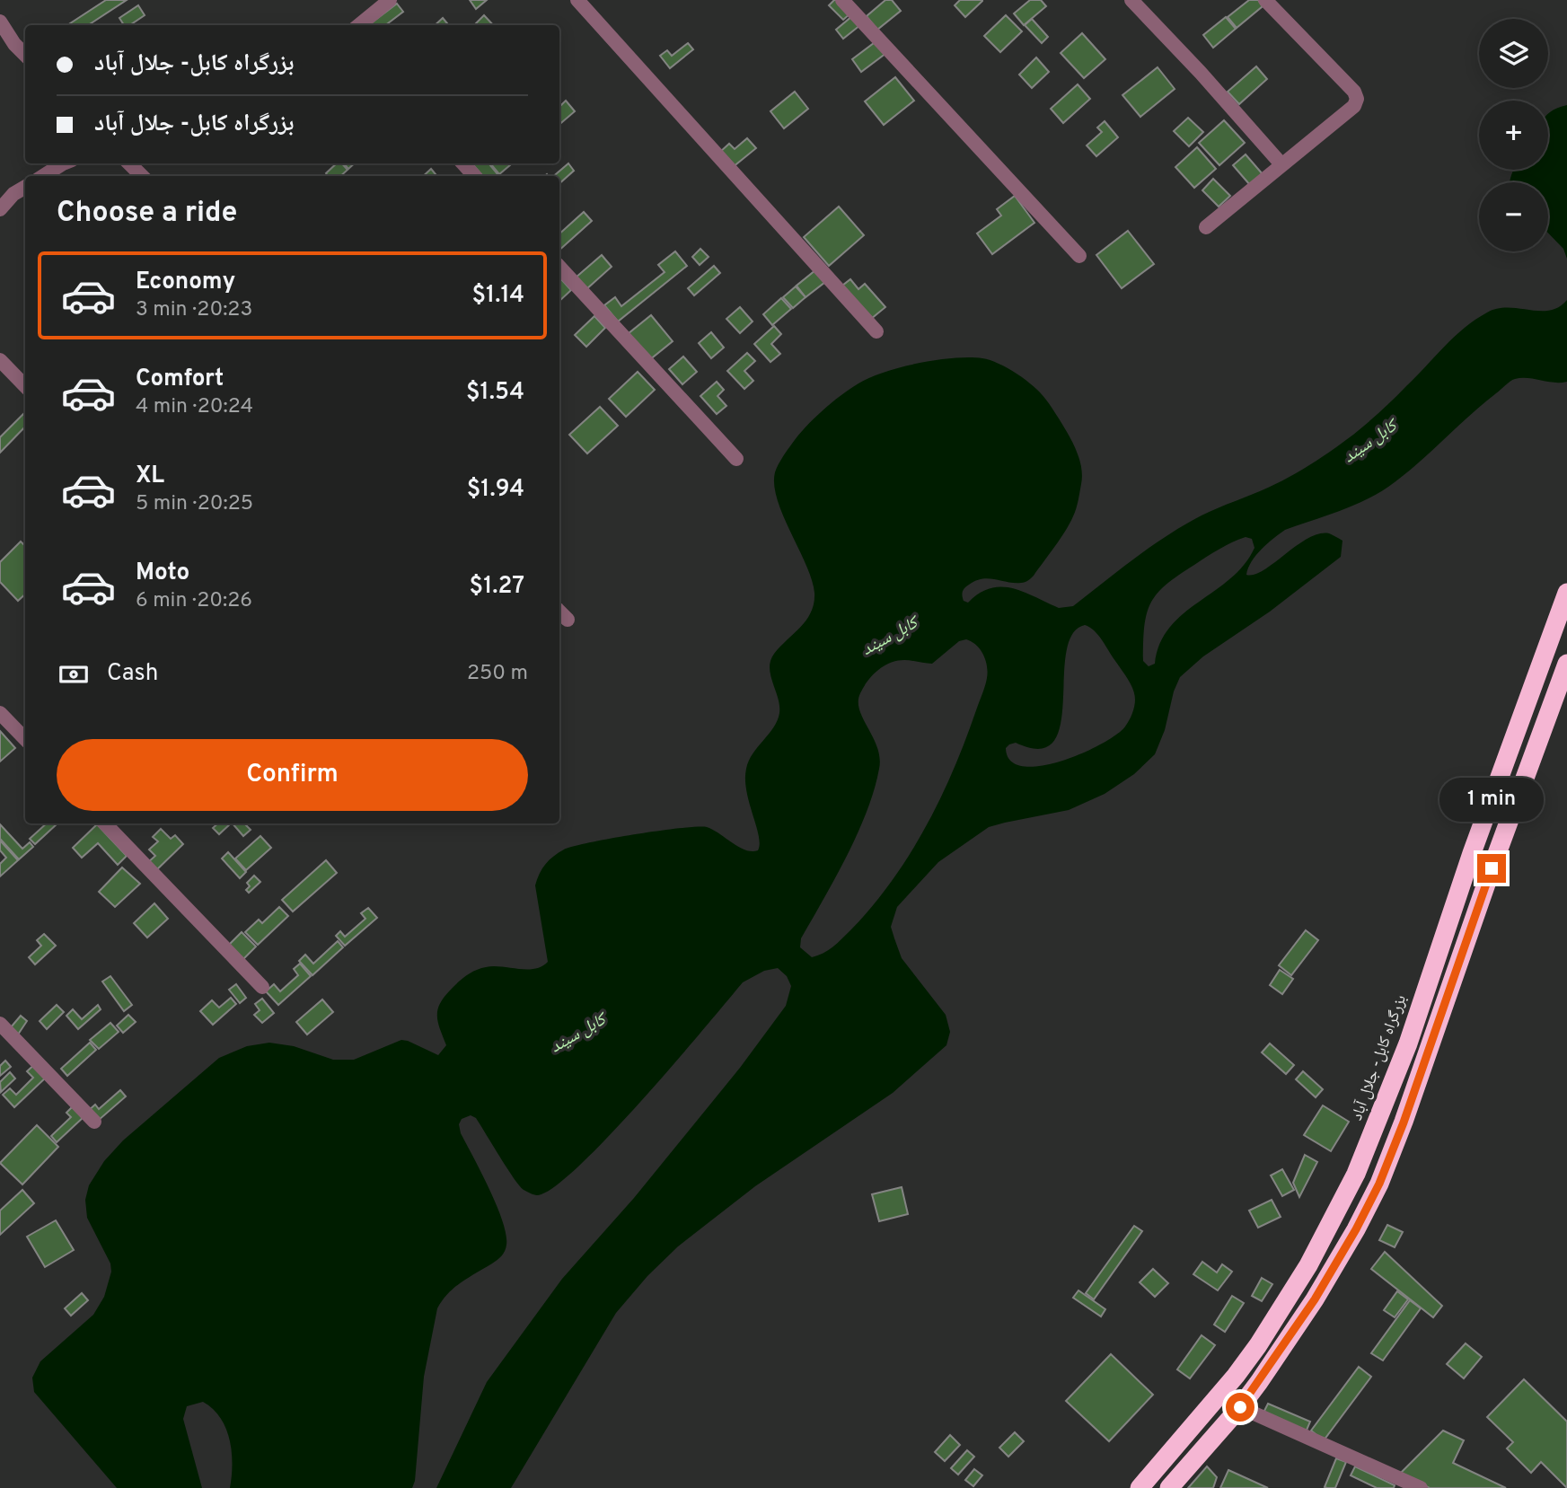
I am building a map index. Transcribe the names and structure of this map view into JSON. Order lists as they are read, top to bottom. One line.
{"streets":{"highway":["بزرگراه کابل- جلال آباد"]},"water":["کابل سيند"],"page":{"map_buttons":["+","−"],"banner":["بزرگراه کابل- جلال آباد","بزرگراه کابل- جلال آباد"],"heading":"Choose a ride","list":[{"name":"Economy","note":"3 min · 20:23","value":"$1.14"},{"name":"Comfort","note":"4 min · 20:24","value":"$1.54"},{"name":"XL","note":"5 min · 20:25","value":"$1.94"},{"name":"Moto","note":"6 min · 20:26","value":"$1.27"}],"pay":["Cash","250 m"],"buttons":"Confirm","bubble":"1 min"}}
